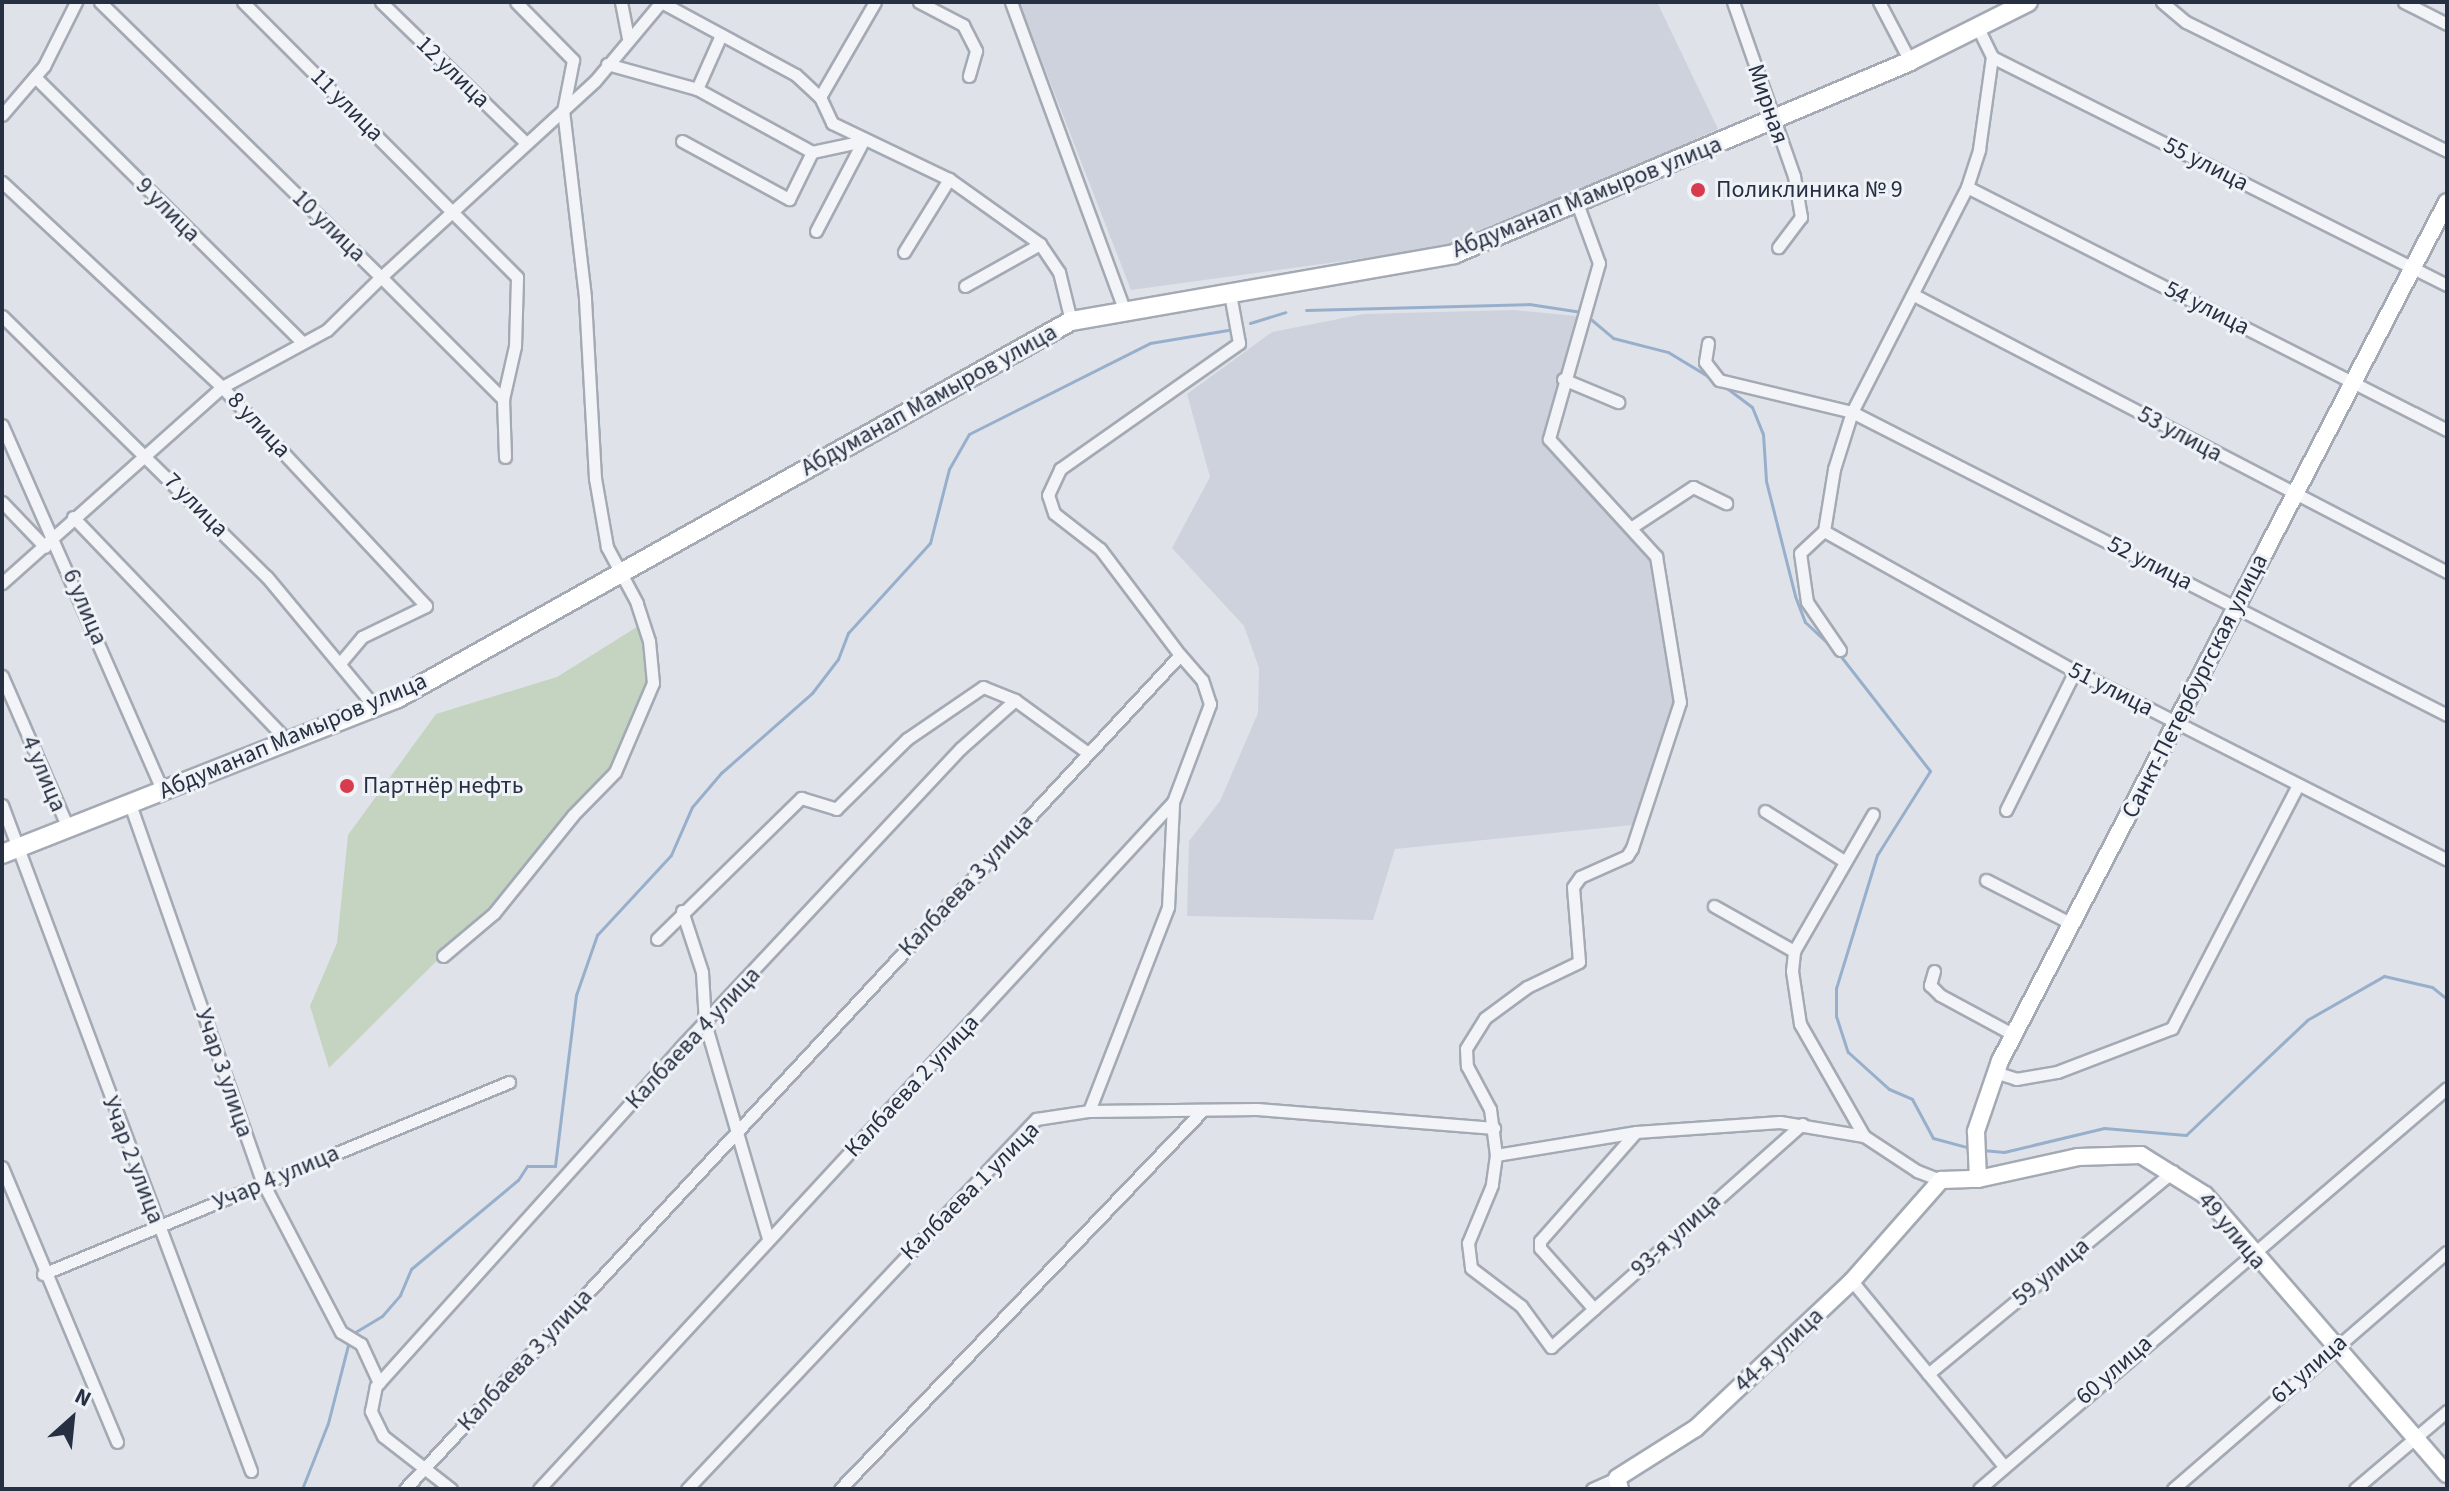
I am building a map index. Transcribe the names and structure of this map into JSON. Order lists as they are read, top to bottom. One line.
{"streets":{"main road":["Абдуманап Мамыров улица"],"street":["12 улица","Мирная","11 улица","55 улица","9 улица","10 улица","54 улица","8 улица","53 улица","7 улица","52 улица","6 улица","Санкт-Петербургская улица","51 улица","4 улица","Калбаева 3 улица","Калбаева 4 улица","Учар 3 улица","Калбаева 2 улица","Учар 2 улица","Учар 4 улица","Калбаева 1 улица","49 улица","93-я улица","59 улица","44-я улица","61 улица","60 улица"]},"crossings":[["12 улица","10 улица"],["Мирная","Абдуманап Мамыров улица"],["11 улица","10 улица"],["55 улица","Санкт-Петербургская улица"],["Абдуманап Мамыров улица","7 улица"],["Абдуманап Мамыров улица","6 улица"],["Абдуманап Мамыров улица","4 улица"],["Абдуманап Мамыров улица","Учар 3 улица"],["Абдуманап Мамыров улица","Учар 2 улица"],["54 улица","Санкт-Петербургская улица"],["8 улица","7 улица"],["53 улица","Санкт-Петербургская улица"],["52 улица","Санкт-Петербургская улица"],["Санкт-Петербургская улица","51 улица"],["Санкт-Петербургская улица","49 улица"],["Калбаева 3 улица","Калбаева 2 улица"],["Калбаева 4 улица","Учар 3 улица"],["Учар 3 улица","Учар 4 улица"],["Учар 2 улица","Учар 4 улица"],["49 улица","59 улица"],["49 улица","44-я улица"],["49 улица","61 улица"],["49 улица","60 улица"]],"places":["Поликлиника № 9","Партнёр нефть"],"north":"top right"}
